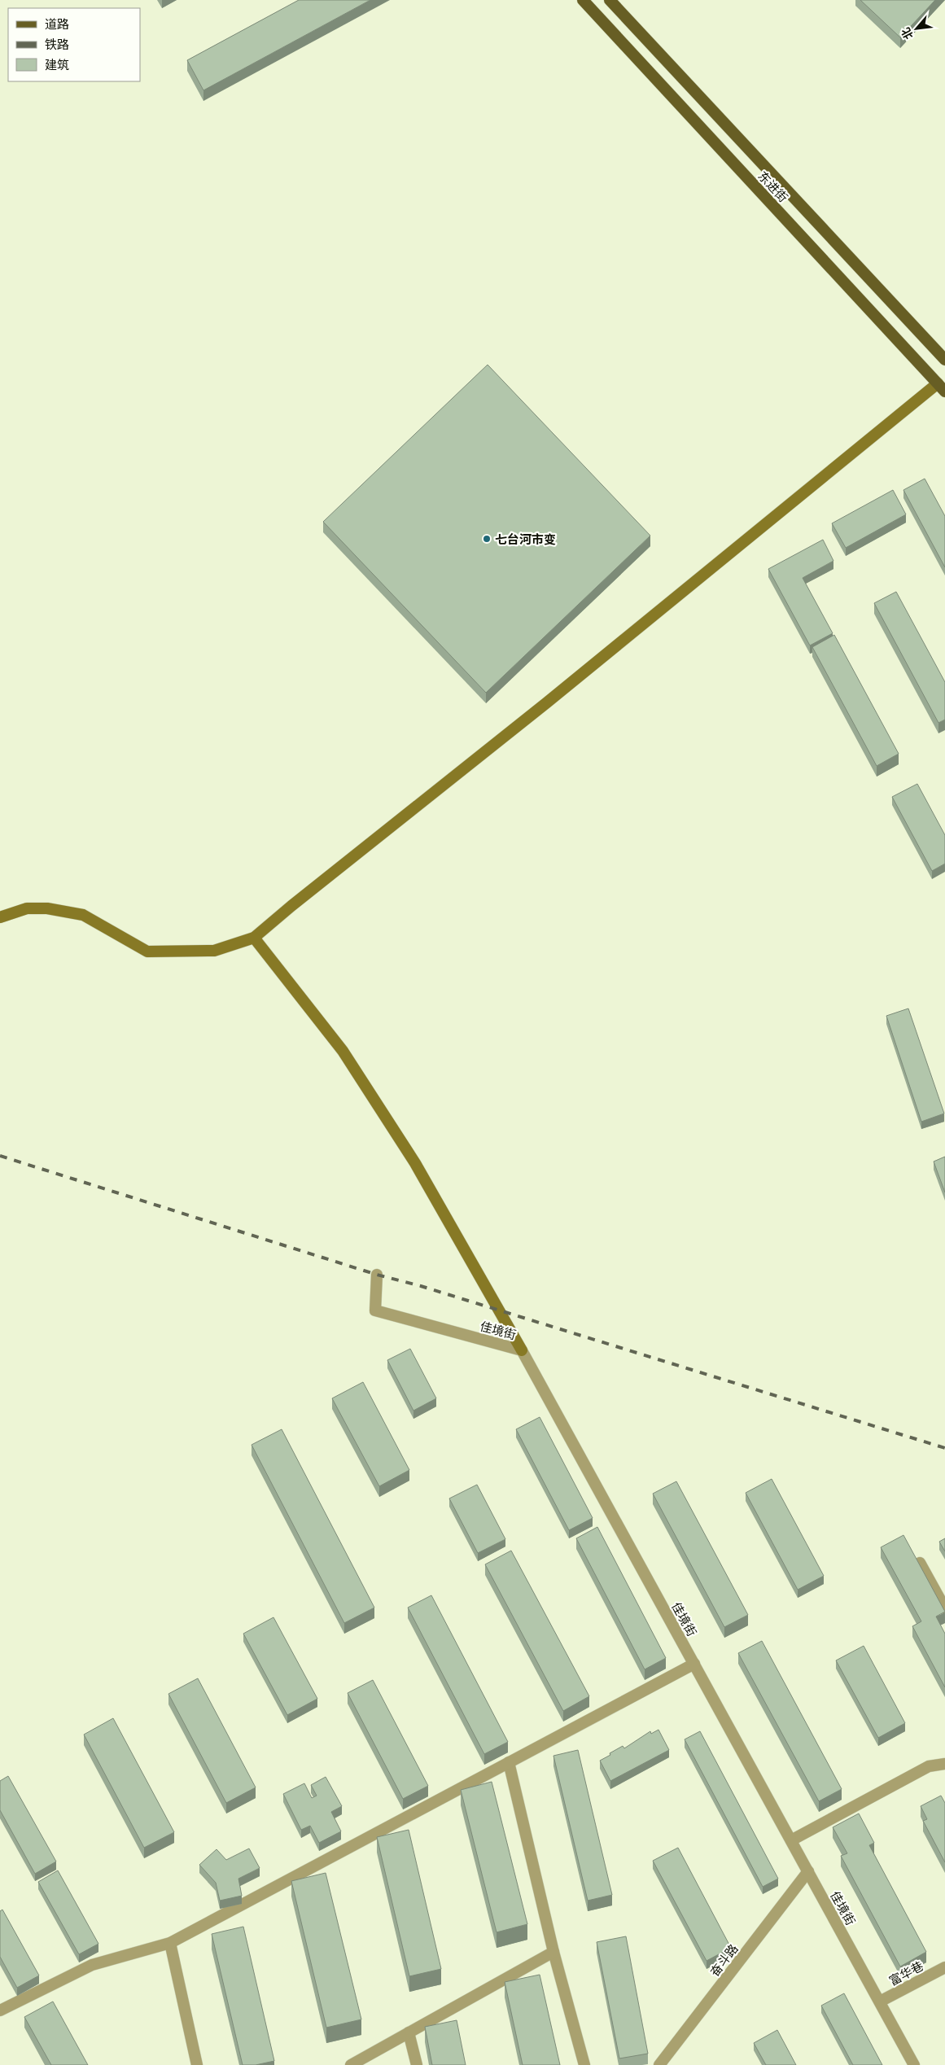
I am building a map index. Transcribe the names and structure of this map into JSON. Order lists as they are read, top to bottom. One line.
{"streets":{"main road":["东进街"],"street":["佳境街","奋斗路","富华巷"]},"crossings":[["佳境街","奋斗路"],["佳境街","富华巷"]],"places":["七台河市变"],"legend":["道路","铁路","建筑"],"north":"bottom left"}
